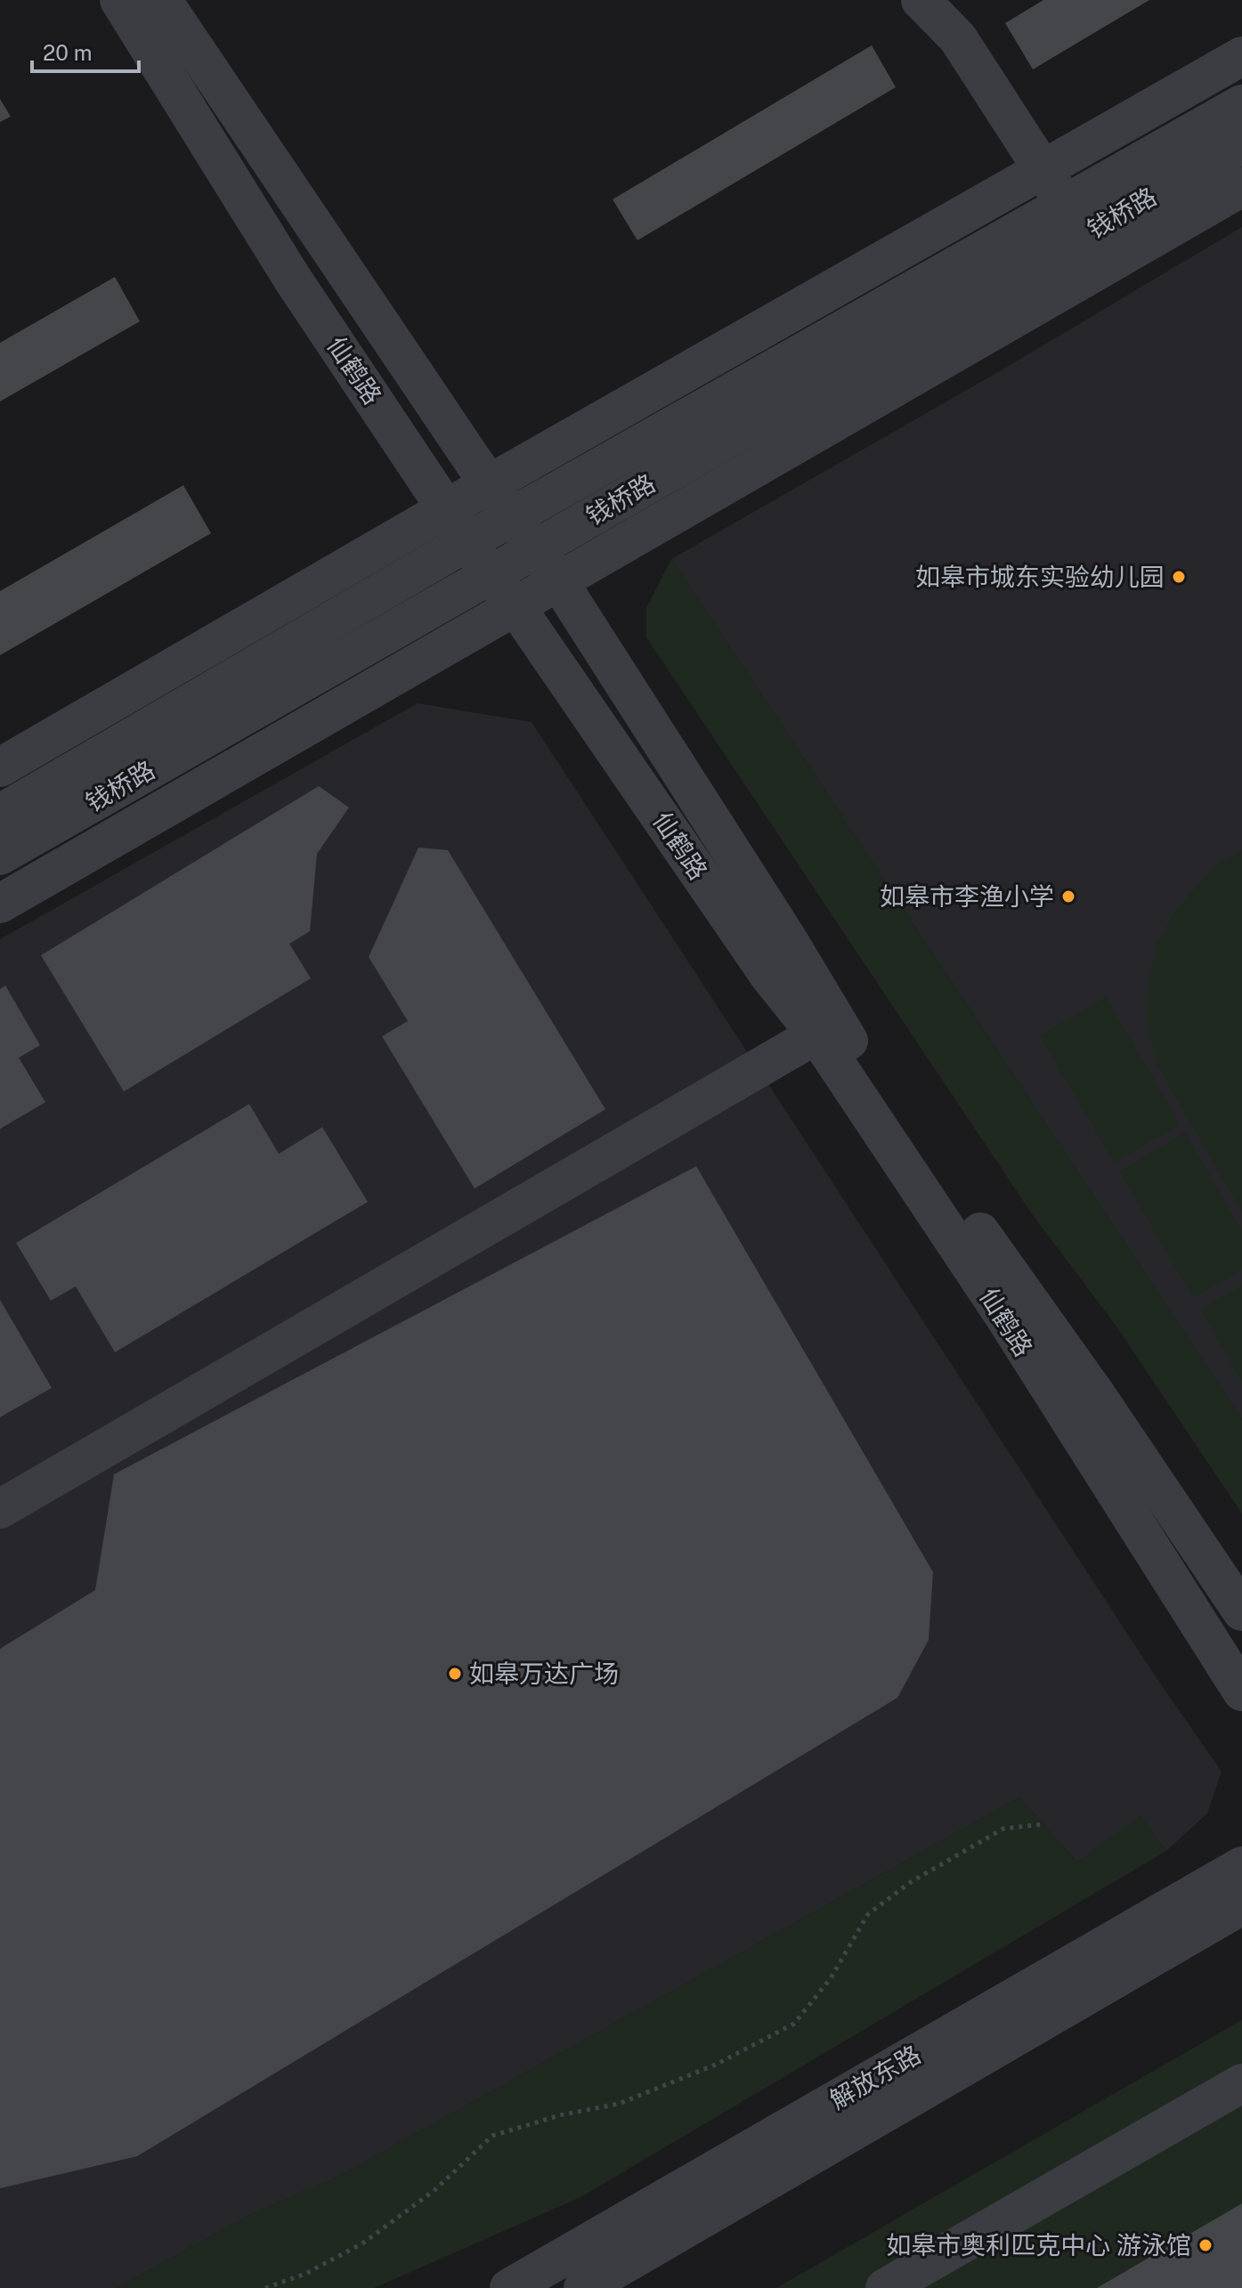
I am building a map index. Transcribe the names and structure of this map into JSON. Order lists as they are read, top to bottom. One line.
{"streets":{"street":["钱桥路","仙鹤路","解放东路"]},"crossings":[["钱桥路","仙鹤路"]],"places":["如皋市城东实验幼儿园","如皋市李渔小学","如皋万达广场","如皋市奥利匹克中心 游泳馆"],"scale_bar":"20 m"}
